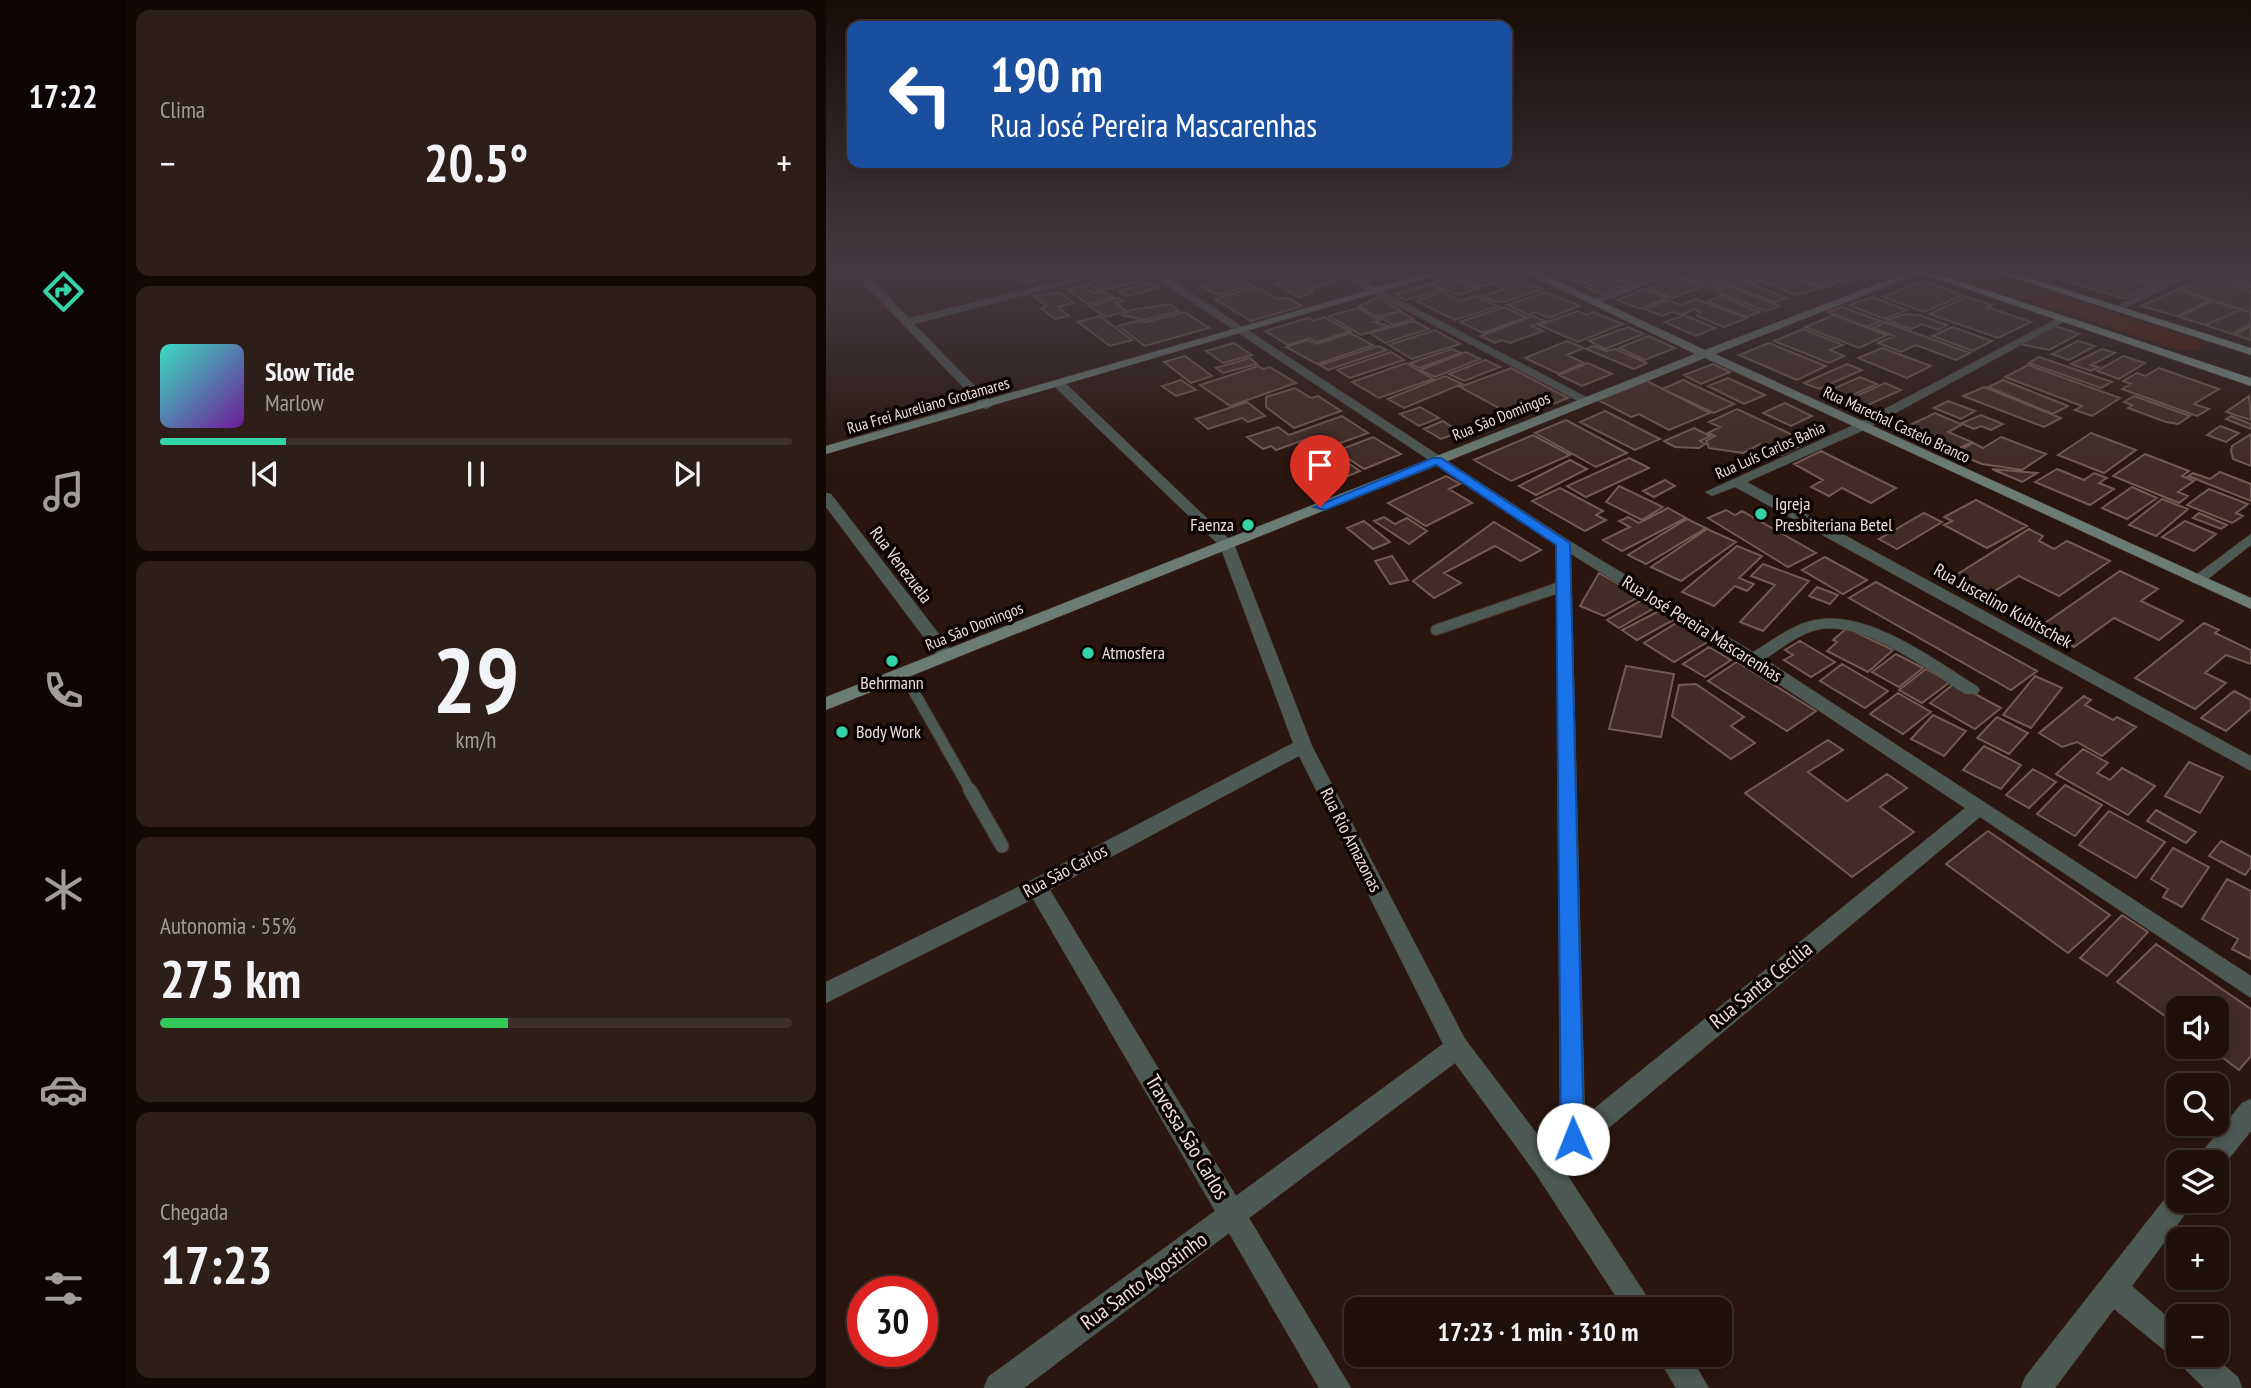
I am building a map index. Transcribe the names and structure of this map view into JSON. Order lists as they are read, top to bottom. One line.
{"streets":{"street":["Rua Frei Aureliano Grotamares","Rua São Domingos","Rua Marechal Castelo Branco","Rua Luís Carlos Bahia","Rua Venezuela","Rua Juscelino Kubitschek","Rua José Pereira Mascarenhas","Rua Rio Amazonas","Rua São Carlos","Rua Santa Cecília","Travessa São Carlos","Rua Santo Agostinho"]},"crossings":[["Rua Frei Aureliano Grotamares","Rua Rio Amazonas"],["Rua São Domingos","Rua Marechal Castelo Branco"],["Rua São Domingos","Rua Venezuela"],["Rua São Domingos","Rua José Pereira Mascarenhas"],["Rua São Domingos","Rua Rio Amazonas"],["Rua Marechal Castelo Branco","Rua Luís Carlos Bahia"],["Rua Luís Carlos Bahia","Rua Juscelino Kubitschek"],["Rua José Pereira Mascarenhas","Rua Santa Cecília"],["Rua Rio Amazonas","Rua São Carlos"],["Rua Rio Amazonas","Rua Santa Cecília"],["Rua Rio Amazonas","Rua Santo Agostinho"],["Rua São Carlos","Travessa São Carlos"],["Travessa São Carlos","Rua Santo Agostinho"]],"places":["Igreja Presbiteriana Betel","Faenza","Atmosfera","Behrmann","Body Work"],"page":{"tabs":"17:22","tile":["Clima",["29","km/h"],["Autonomia · 55%","275 km"],["Chegada","17:23"]],"turn":["190 m","Rua José Pereira Mascarenhas"],"heat":["−","20.5°","+"],"song":["Slow Tide","Marlow"],"map_buttons":["+","−"],"limit":"30","trip":"17:23 · 1 min · 310 m"}}
